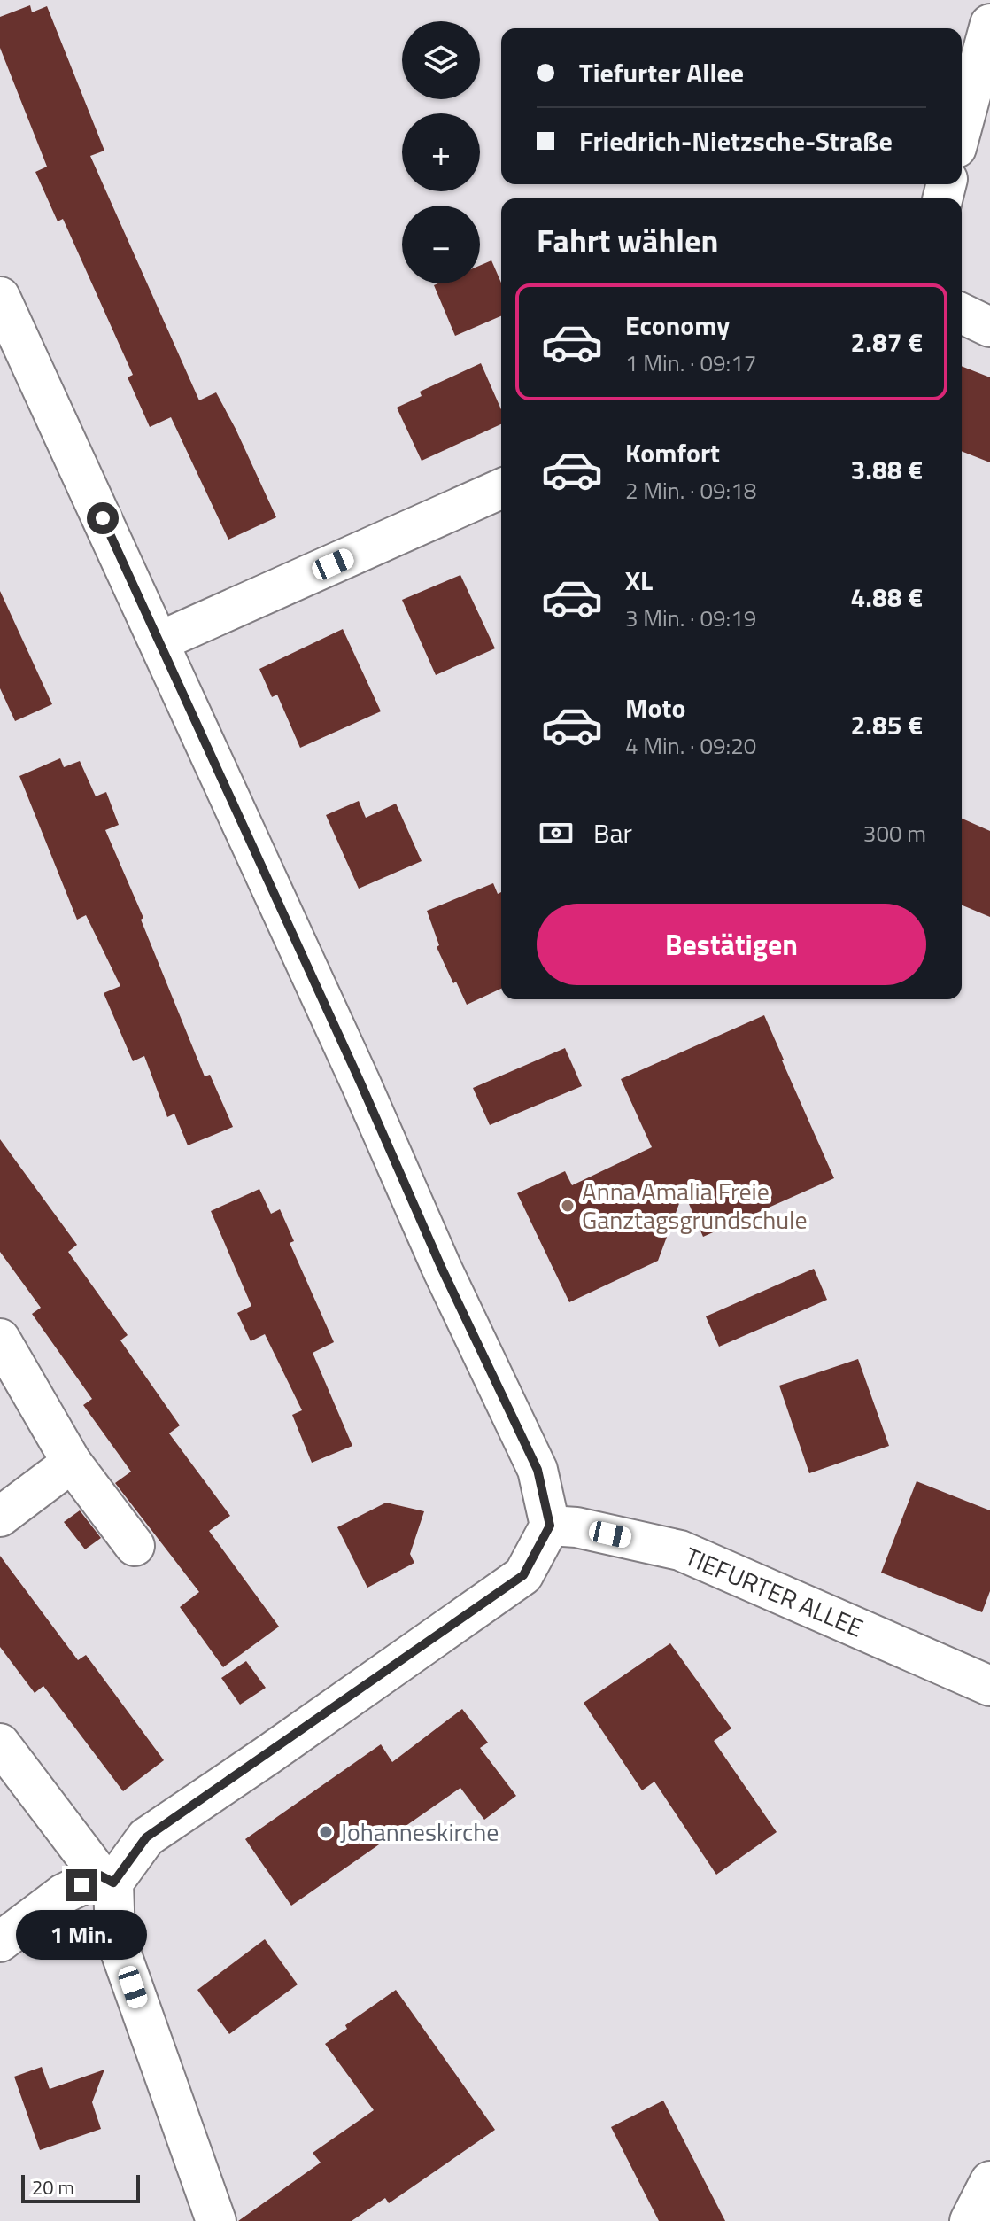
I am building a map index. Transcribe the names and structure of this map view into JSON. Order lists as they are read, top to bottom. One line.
{"streets":{"street":["TIEFURTER ALLEE"]},"places":["Anna Amalia Freie Ganztagsgrundschule","Johanneskirche"],"scale_bar":"20 m","page":{"map_buttons":["+","−"],"banner":["Tiefurter Allee","Friedrich-Nietzsche-Straße"],"heading":"Fahrt wählen","list":[{"name":"Economy","note":"1 Min. · 09:17","value":"2.87 €"},{"name":"Komfort","note":"2 Min. · 09:18","value":"3.88 €"},{"name":"XL","note":"3 Min. · 09:19","value":"4.88 €"},{"name":"Moto","note":"4 Min. · 09:20","value":"2.85 €"}],"pay":["Bar","300 m"],"buttons":"Bestätigen","bubble":"1 Min.","scale":"20 m"}}
